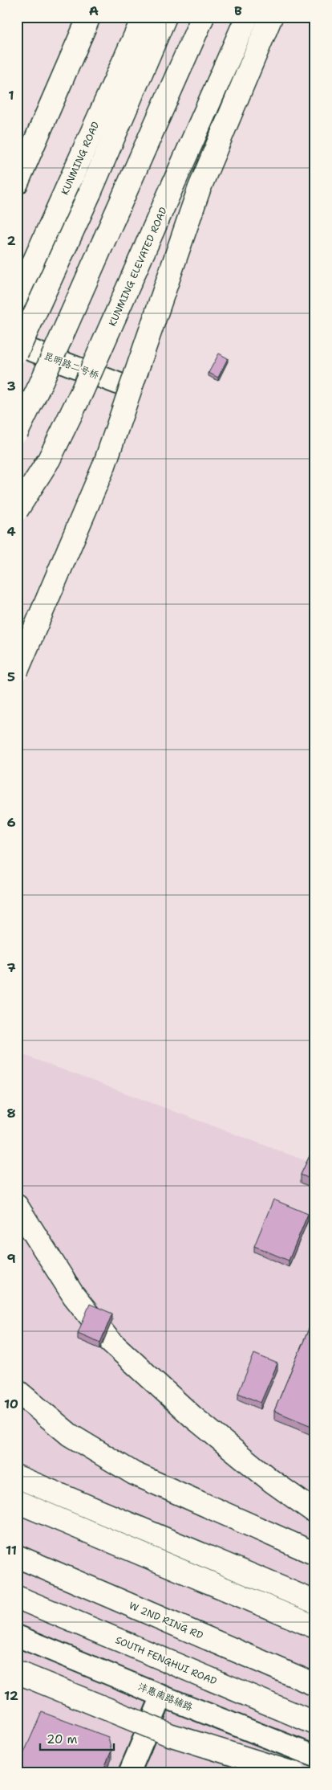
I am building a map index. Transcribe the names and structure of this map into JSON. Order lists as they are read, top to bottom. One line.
{"streets":{"main road":["KUNMING ROAD","KUNMING ELEVATED ROAD","W 2ND RING RD","SOUTH FENGHUI ROAD"],"street":["昆明路二号桥","沣惠南路辅路"]},"scale_bar":"20 m","grid":{"columns":["A","B"],"rows":["1","2","3","4","5","6","7","8","9","10","11","12"]}}
